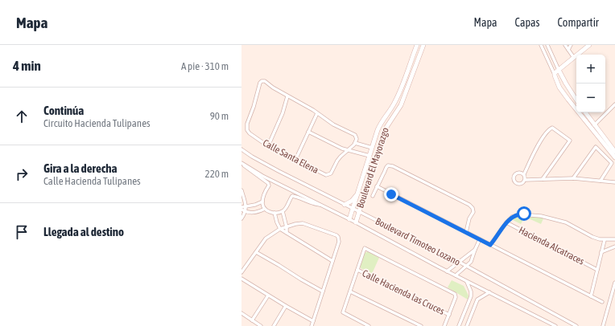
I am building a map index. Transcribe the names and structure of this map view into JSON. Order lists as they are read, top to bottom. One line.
{"streets":{"street":["Calle Santa Elena","Boulevard El Mayorazgo","Boulevard Timoteo Lozano","Hacienda Alcatraces","Calle Hacienda las Cruces"]},"crossings":[["Boulevard El Mayorazgo","Boulevard Timoteo Lozano"]],"page":{"header":"Mapa","nav":["Mapa","Capas","Compartir"],"heading":["4 min","A pie · 310 m"],"map_buttons":["+","−"],"list":[["Continúa","Circuito Hacienda Tulipanes","90 m"],["Gira a la derecha","Calle Hacienda Tulipanes","220 m"],"Llegada al destino"]}}
